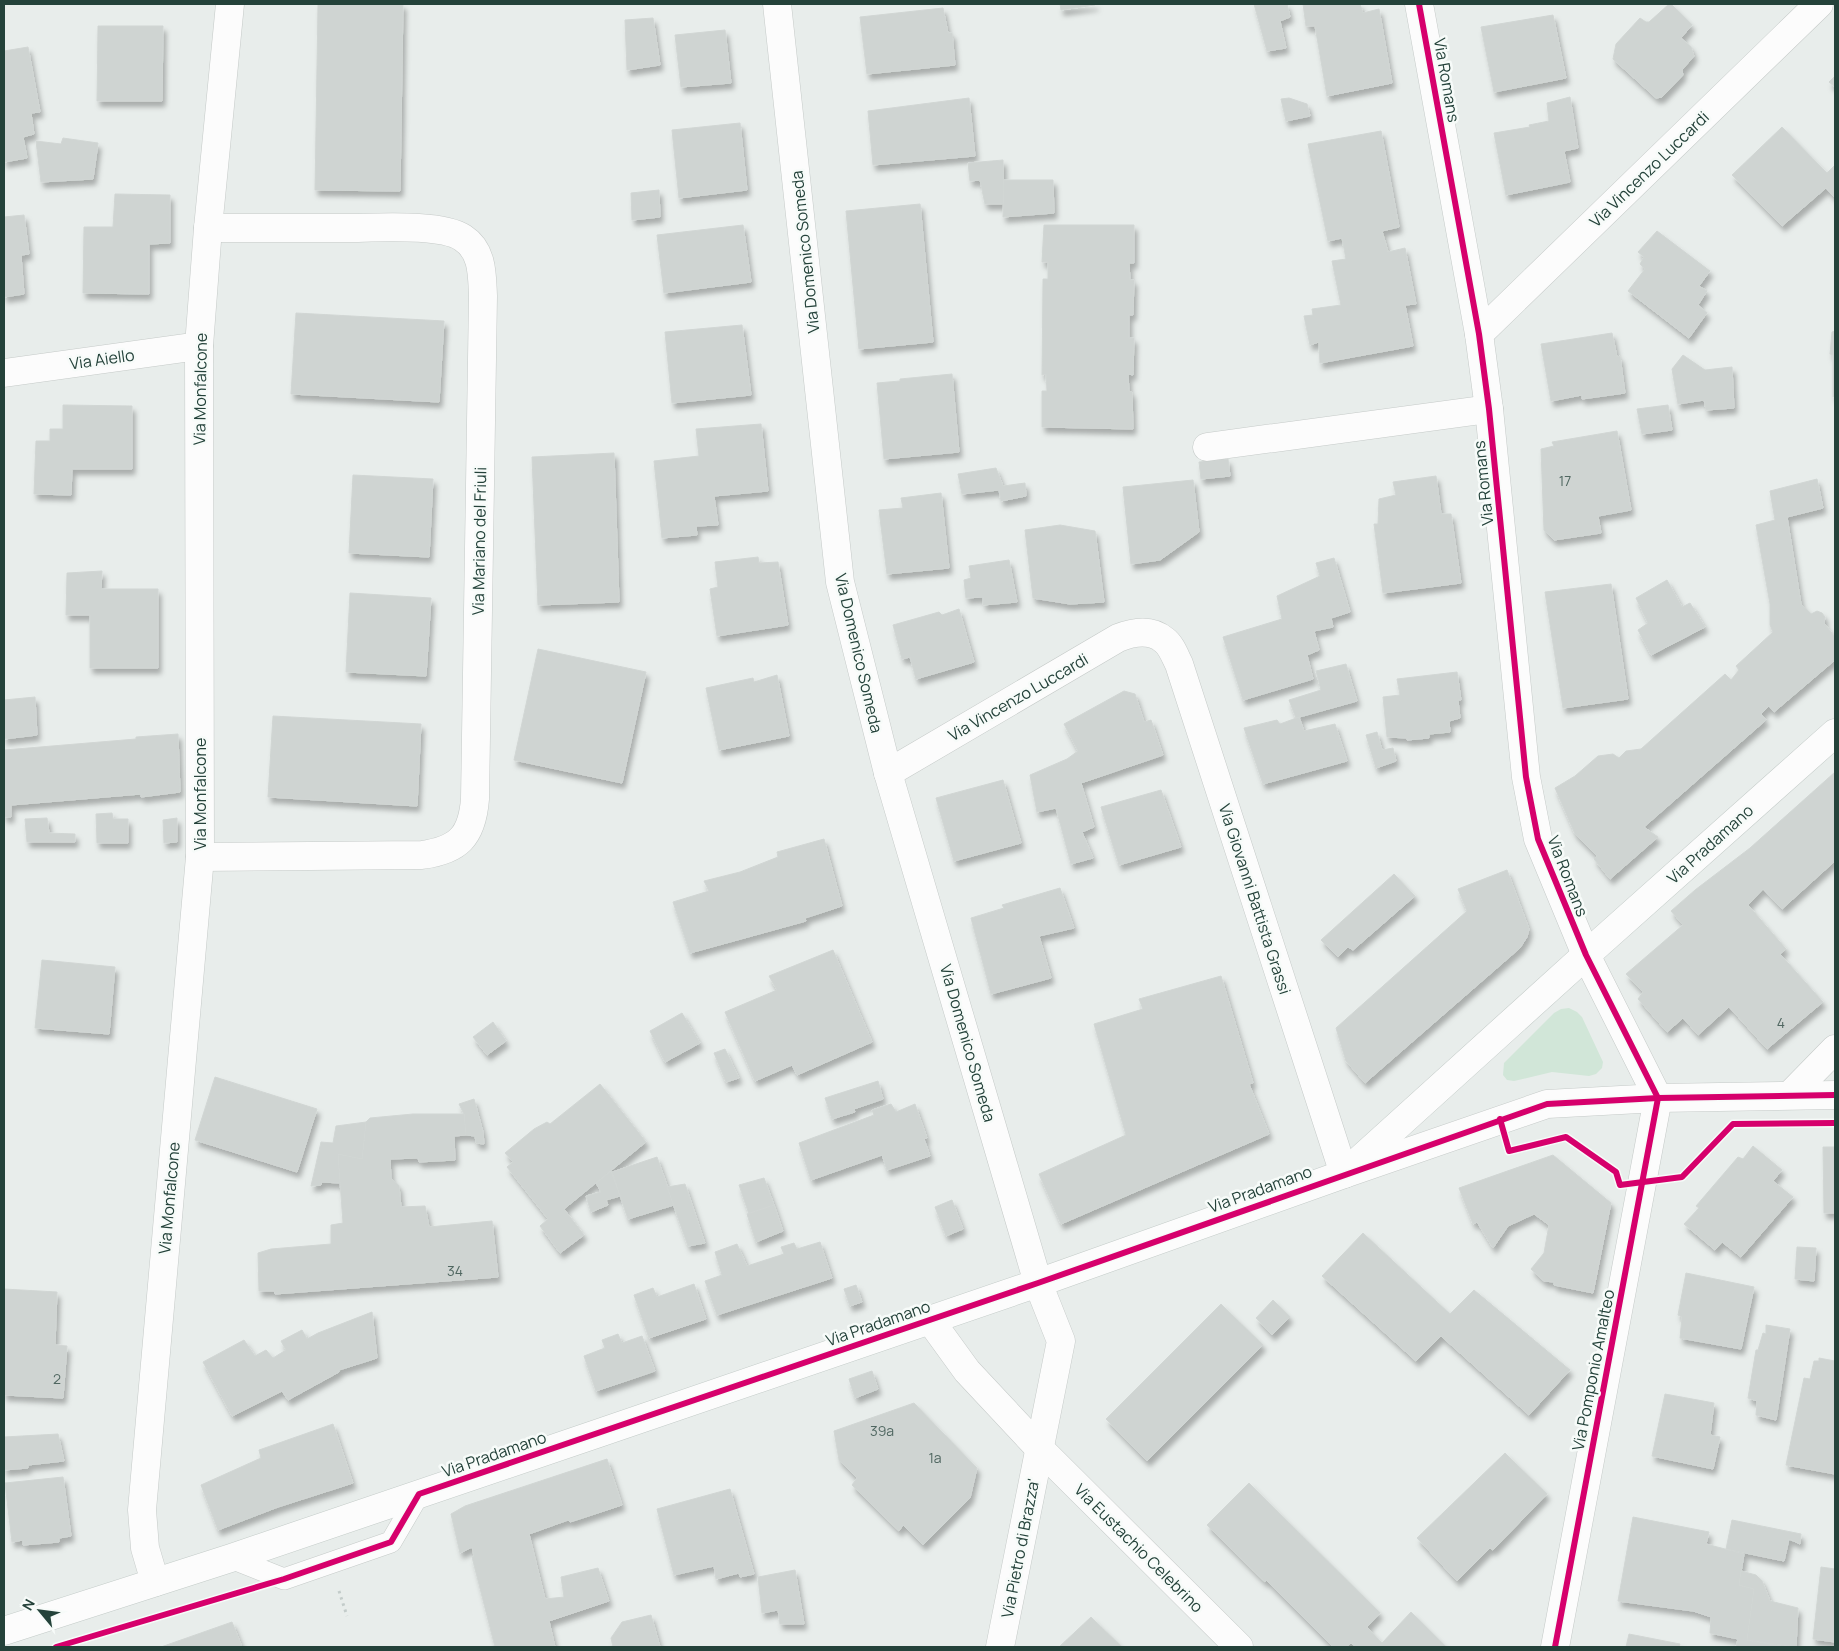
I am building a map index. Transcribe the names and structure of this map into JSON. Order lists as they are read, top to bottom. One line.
{"streets":{"street":["Via Romans","Via Vincenzo Luccardi","Via Domenico Someda","Via Aiello","Via Monfalcone","Via Mariano del Friuli","Via Pradamano","Via Giovanni Battista Grassi","Via Pomponio Amalteo","Via Pietro di Brazza'","Via Eustachio Celebrino"]},"crossings":[["Via Romans","Via Vincenzo Luccardi"],["Via Romans","Via Pradamano"],["Via Romans","Via Pomponio Amalteo"],["Via Vincenzo Luccardi","Via Domenico Someda"],["Via Vincenzo Luccardi","Via Giovanni Battista Grassi"],["Via Domenico Someda","Via Pradamano"],["Via Domenico Someda","Via Pietro di Brazza'"],["Via Aiello","Via Monfalcone"],["Via Monfalcone","Via Mariano del Friuli"],["Via Monfalcone","Via Pradamano"],["Via Pradamano","Via Giovanni Battista Grassi"],["Via Pradamano","Via Pomponio Amalteo"],["Via Pradamano","Via Pietro di Brazza'"],["Via Pietro di Brazza'","Via Eustachio Celebrino"]],"house_numbers":["17","4","34","2","39a","1a"],"north":"top left"}
